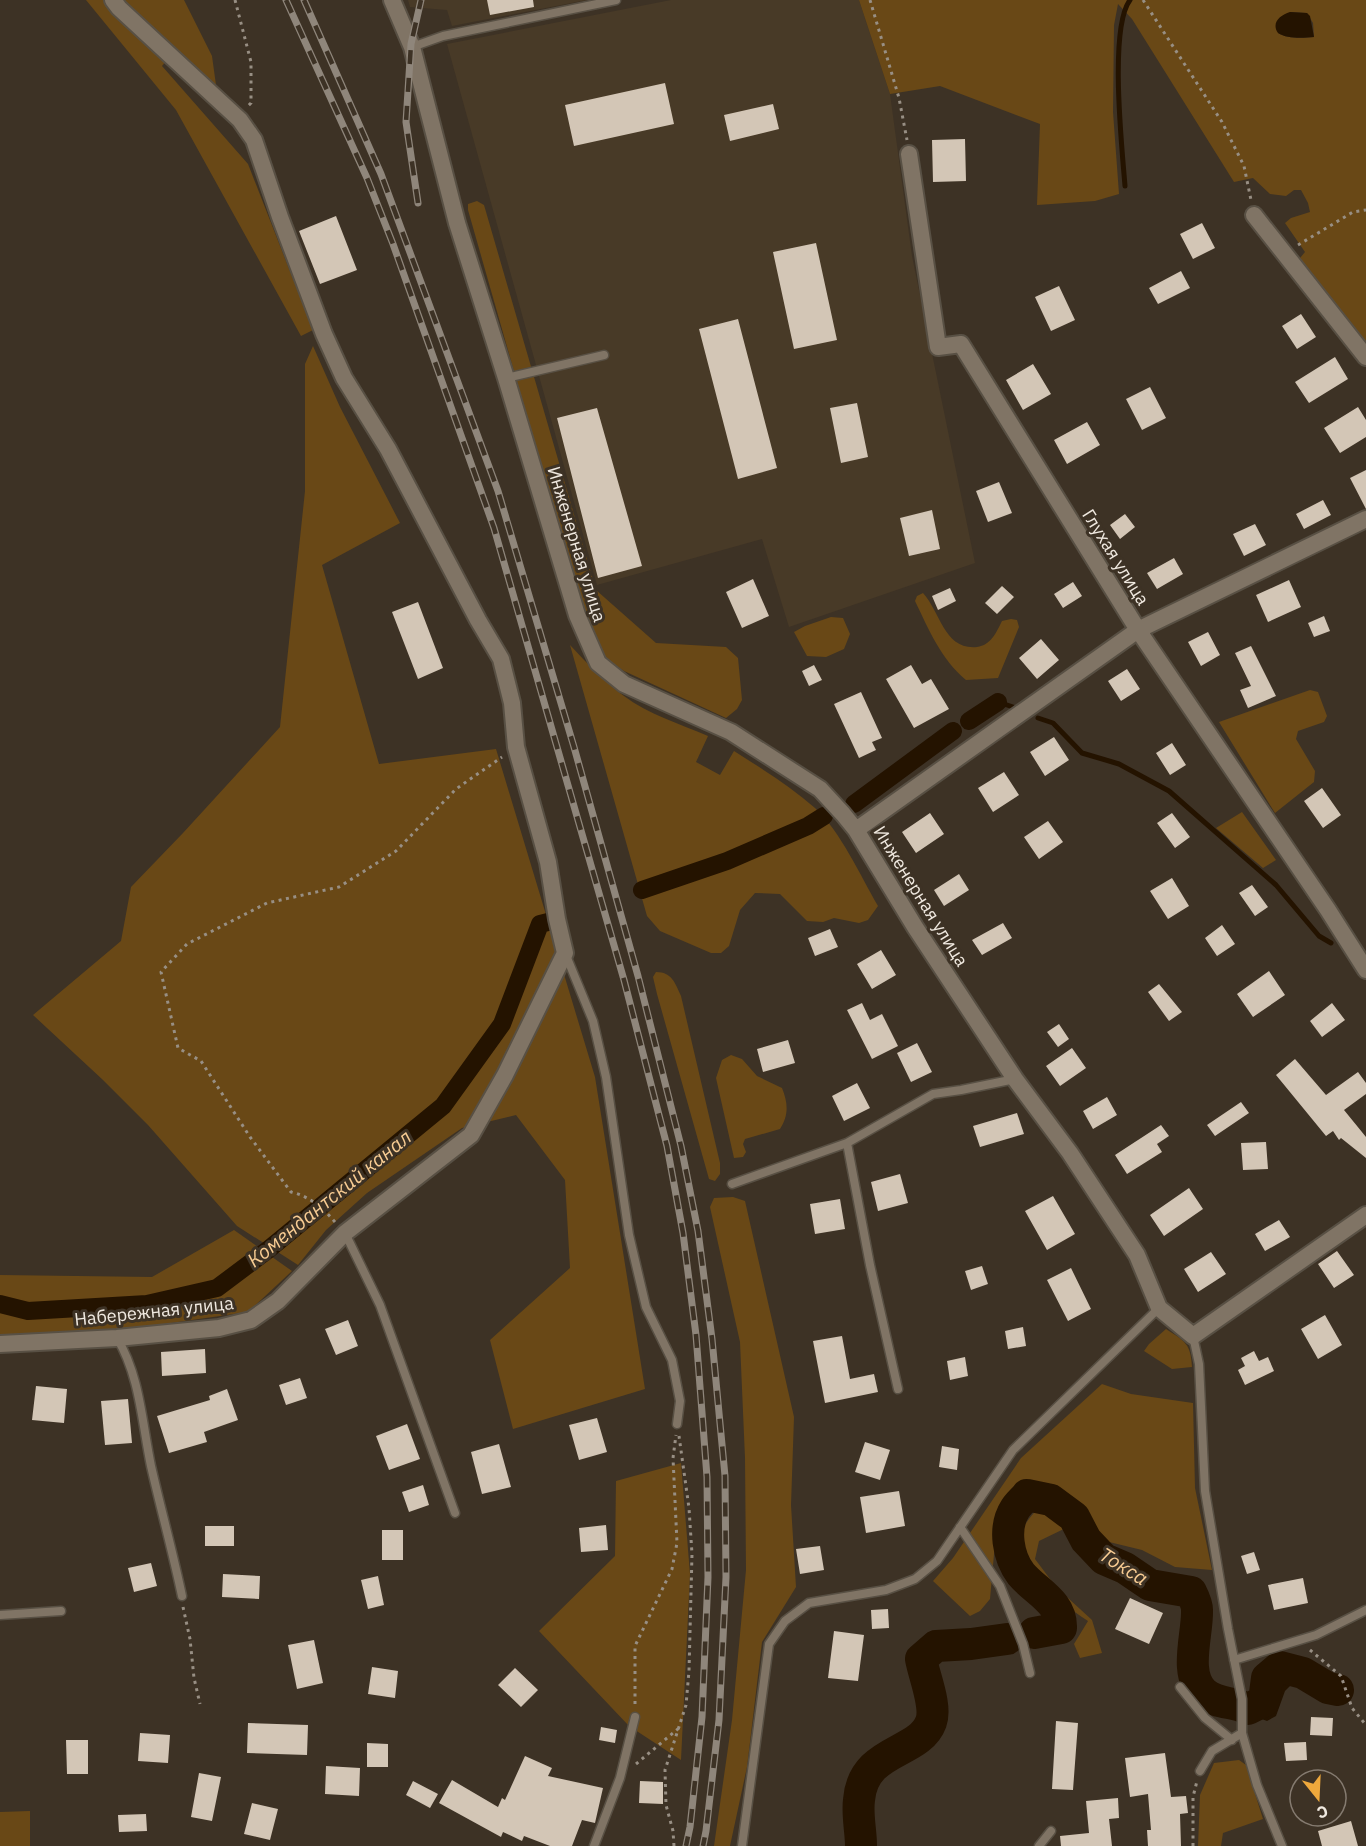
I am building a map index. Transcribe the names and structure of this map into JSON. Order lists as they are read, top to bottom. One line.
{"streets":{"street":["Инженерная улица","Глухая улица","Набережная улица"]},"water":["Комендантский канал","Токса"],"north":"bottom"}
